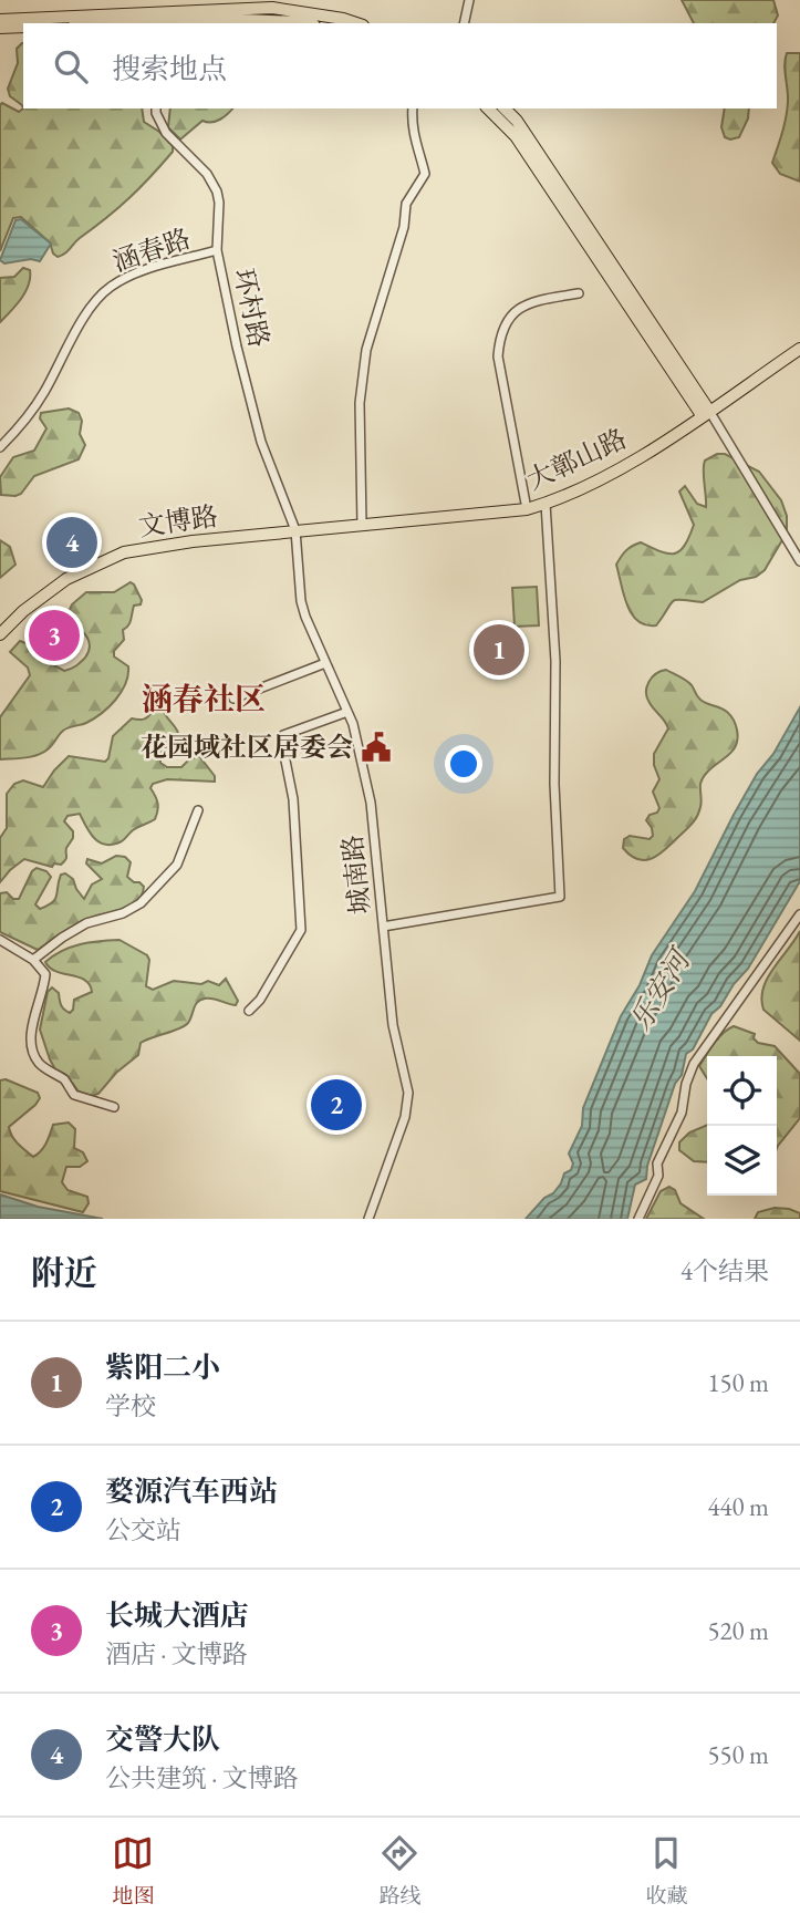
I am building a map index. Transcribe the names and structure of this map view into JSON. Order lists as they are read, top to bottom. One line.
{"streets":{"main road":["大鄣山路","文博路"],"street":["涵春路","环村路","城南路"]},"crossings":[["涵春路","环村路"],["环村路","大鄣山路"],["环村路","文博路"],["环村路","城南路"],["大鄣山路","文博路"],["大鄣山路","城南路"],["文博路","城南路"]],"districts":["涵春社区"],"water":["乐安河"],"places":{"public building":["花园域社区居委会"]},"page":{"search":"搜索地点","pins":["4","3","1","2"],"heading":["附近","4个结果"],"list":[{"mark":"1","name":"紫阳二小","note":"学校","value":"150 m"},{"mark":"2","name":"婺源汽车西站","note":"公交站","value":"440 m"},{"mark":"3","name":"长城大酒店","note":"酒店 · 文博路","value":"520 m"},{"mark":"4","name":"交警大队","note":"公共建筑 · 文博路","value":"550 m"}],"nav":["地图","路线","收藏"]}}
